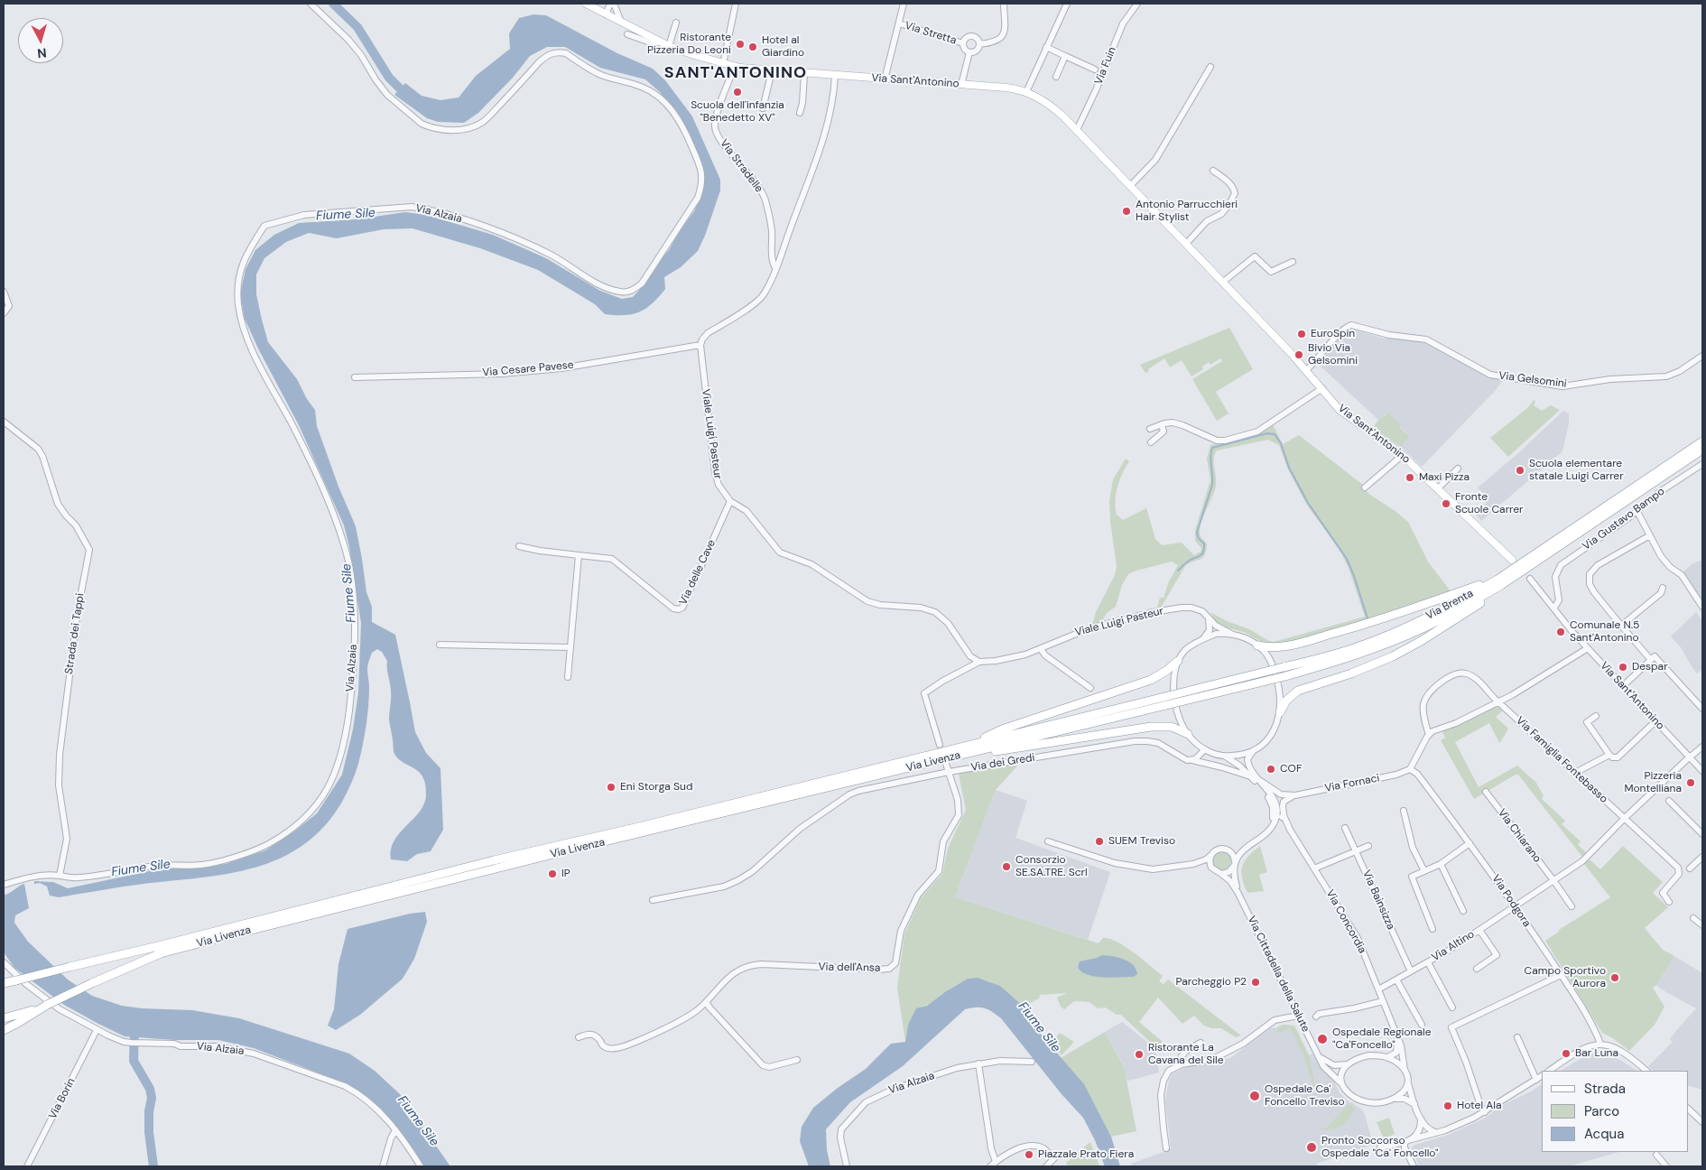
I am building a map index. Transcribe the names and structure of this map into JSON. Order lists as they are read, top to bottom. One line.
{"streets":{"highway":["Via Brenta","Via Livenza"],"main road":["Via Sant'Antonino"],"street":["Via Stretta","Via Fuin","Via Stradelle","Via Alzaia","Via Cesare Pavese","Via Gelsomini","Viale Luigi Pasteur","Via Gustavo Bampo","Via delle Cave","Strada dei Tappi","Via Famiglia Fontebasso","Via dei Gredi","Via Fornaci","Via Chiarano","Via Bainsizza","Via Podgora","Via Concordia","Via Altino","Via dell'Ansa","Via Cittadella della Salute","Via Borin"]},"crossings":[["Via Stretta","Via Sant'Antonino"],["Via Fuin","Via Sant'Antonino"],["Via Sant'Antonino","Via Stradelle"],["Via Sant'Antonino","Via Gelsomini"],["Via Sant'Antonino","Via Gustavo Bampo"],["Via Sant'Antonino","Via Altino"],["Via Alzaia","Strada dei Tappi"],["Via Alzaia","Via Borin"],["Via Cesare Pavese","Viale Luigi Pasteur"],["Viale Luigi Pasteur","Via delle Cave"],["Via Brenta","Via Livenza"],["Via Famiglia Fontebasso","Via Altino"],["Via dei Gredi","Via dell'Ansa"],["Via Fornaci","Via Podgora"],["Via Chiarano","Via Altino"],["Via Bainsizza","Via Altino"],["Via Podgora","Via Altino"],["Via Concordia","Via Altino"],["Via Concordia","Via Cittadella della Salute"]],"districts":["SANT'ANTONINO"],"water":["Fiume Sile"],"places":["Ristorante Pizzeria Do Leoni","Hotel al Giardino","Scuola dell'infanzia \"Benedetto XV\"","Antonio Parrucchieri Hair Stylist","EuroSpin","Bivio Via Gelsomini","Scuola elementare statale Luigi Carrer","Maxi Pizza","Fronte Scuole Carrer","Comunale N.5 Sant'Antonino","Despar","COF","Pizzeria Montelliana","Eni Storga Sud","SUEM Treviso","Consorzio SE.SA.TRE. Scrl","IP","Campo Sportivo Aurora","Parcheggio P2","Ospedale Regionale \"Ca'Foncello\"","Bar Luna","Ristorante La Cavana del Sile","Ospedale Ca' Foncello Treviso","Hotel Ala","Pronto Soccorso Ospedale \"Ca' Foncello\"","Piazzale Prato Fiera"],"legend":["Strada","Parco","Acqua"],"north":"bottom"}
